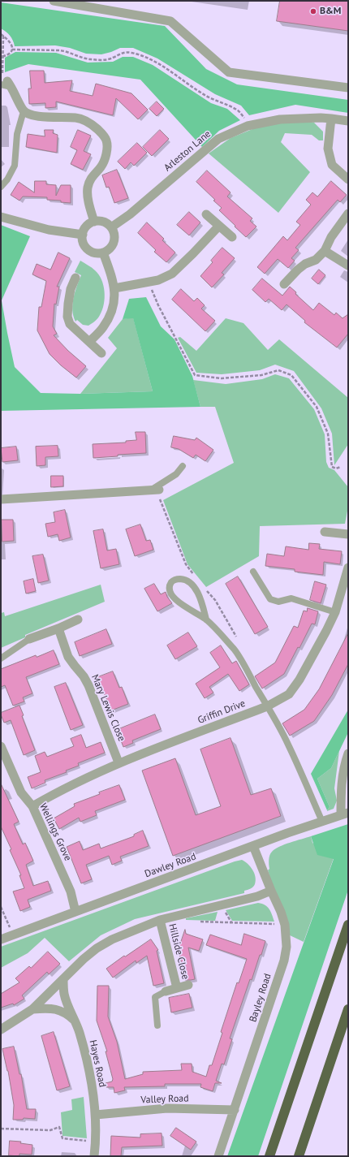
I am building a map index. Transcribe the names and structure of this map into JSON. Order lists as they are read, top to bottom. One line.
{"streets":{"street":["Arleston Lane","Mary Lewis Close","Griffin Drive","Wellings Grove","Dawley Road","Hillside Close","Bayley Road","Hayes Road","Valley Road"]},"crossings":[["Mary Lewis Close","Griffin Drive"],["Griffin Drive","Wellings Grove"],["Wellings Grove","Dawley Road"],["Dawley Road","Bayley Road"],["Bayley Road","Valley Road"],["Hayes Road","Valley Road"]],"places":["B&M"]}
